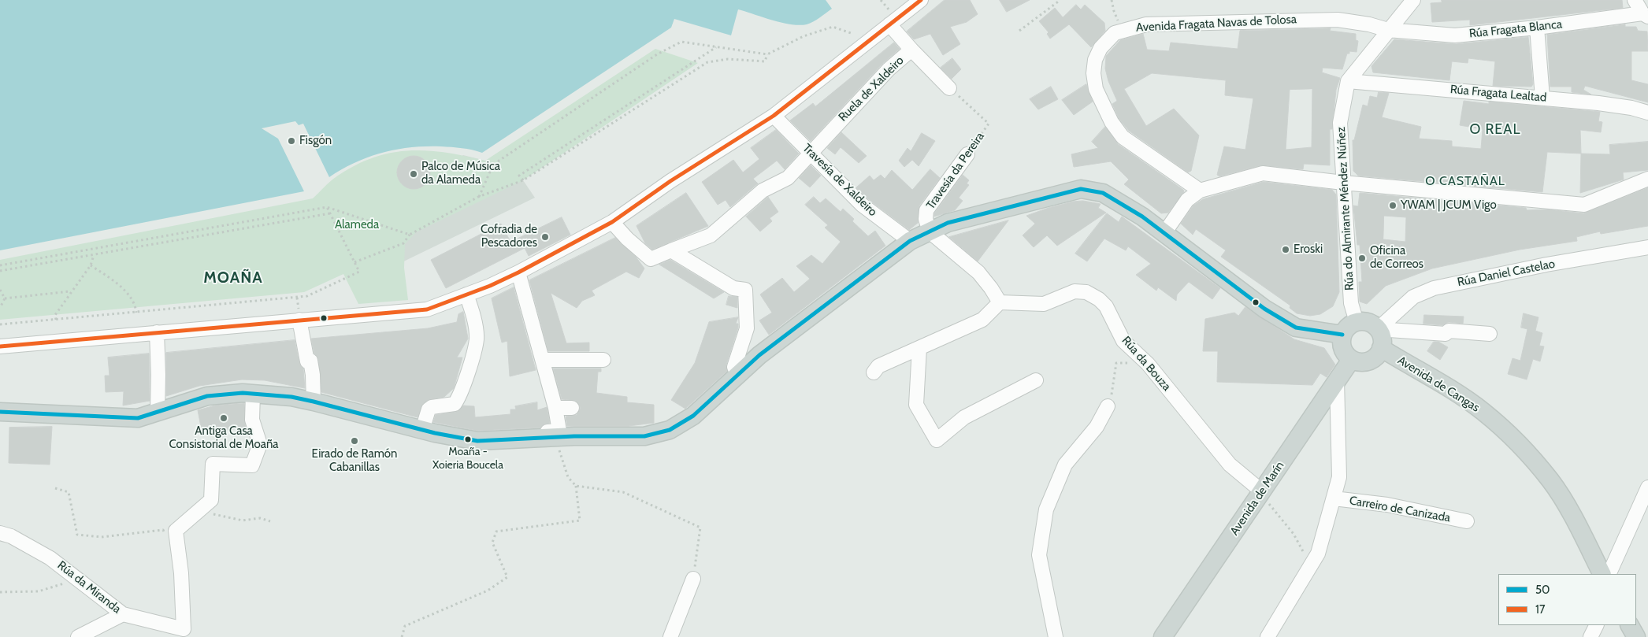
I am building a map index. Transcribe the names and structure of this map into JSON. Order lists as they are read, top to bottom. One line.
{"streets":{"main road":["Avenida de Cangas","Avenida de Marín"],"street":["Avenida Fragata Navas de Tolosa","Rúa Fragata Blanca","Ruela de Xaldeiro","Rúa Fragata Lealtad","Travesía da Pereira","Travesía de Xaldeiro","Rúa do Almirante Méndez Núñez","Rúa Daniel Castelao","Rúa da Bouza","Carreiro de Canizada","Rúa da Miranda"]},"crossings":[["Avenida Fragata Navas de Tolosa","Rúa Fragata Blanca"],["Avenida Fragata Navas de Tolosa","Rúa do Almirante Méndez Núñez"],["Rúa Fragata Blanca","Rúa do Almirante Méndez Núñez"],["Ruela de Xaldeiro","Travesía de Xaldeiro"],["Rúa Fragata Lealtad","Rúa do Almirante Méndez Núñez"],["Rúa do Almirante Méndez Núñez","Rúa Daniel Castelao"],["Rúa do Almirante Méndez Núñez","Avenida de Cangas"],["Rúa do Almirante Méndez Núñez","Avenida de Marín"],["Rúa Daniel Castelao","Avenida de Cangas"],["Rúa Daniel Castelao","Avenida de Marín"],["Rúa da Bouza","Avenida de Marín"],["Avenida de Cangas","Avenida de Marín"],["Avenida de Marín","Carreiro de Canizada"]],"districts":["O REAL","O CASTAÑAL","MOAÑA"],"parks":["Alameda"],"places":["Fisgón","Palco de Música da Alameda","YWAM | JCUM Vigo","Cofradia de Pescadores","Eroski","Oficina de Correos","Antiga Casa Consistorial de Moaña","Moaña - Xoieria Boucela","Eirado de Ramón Cabanillas"],"lines":["transit line 17","transit line 50"],"legend":["50","17"]}
